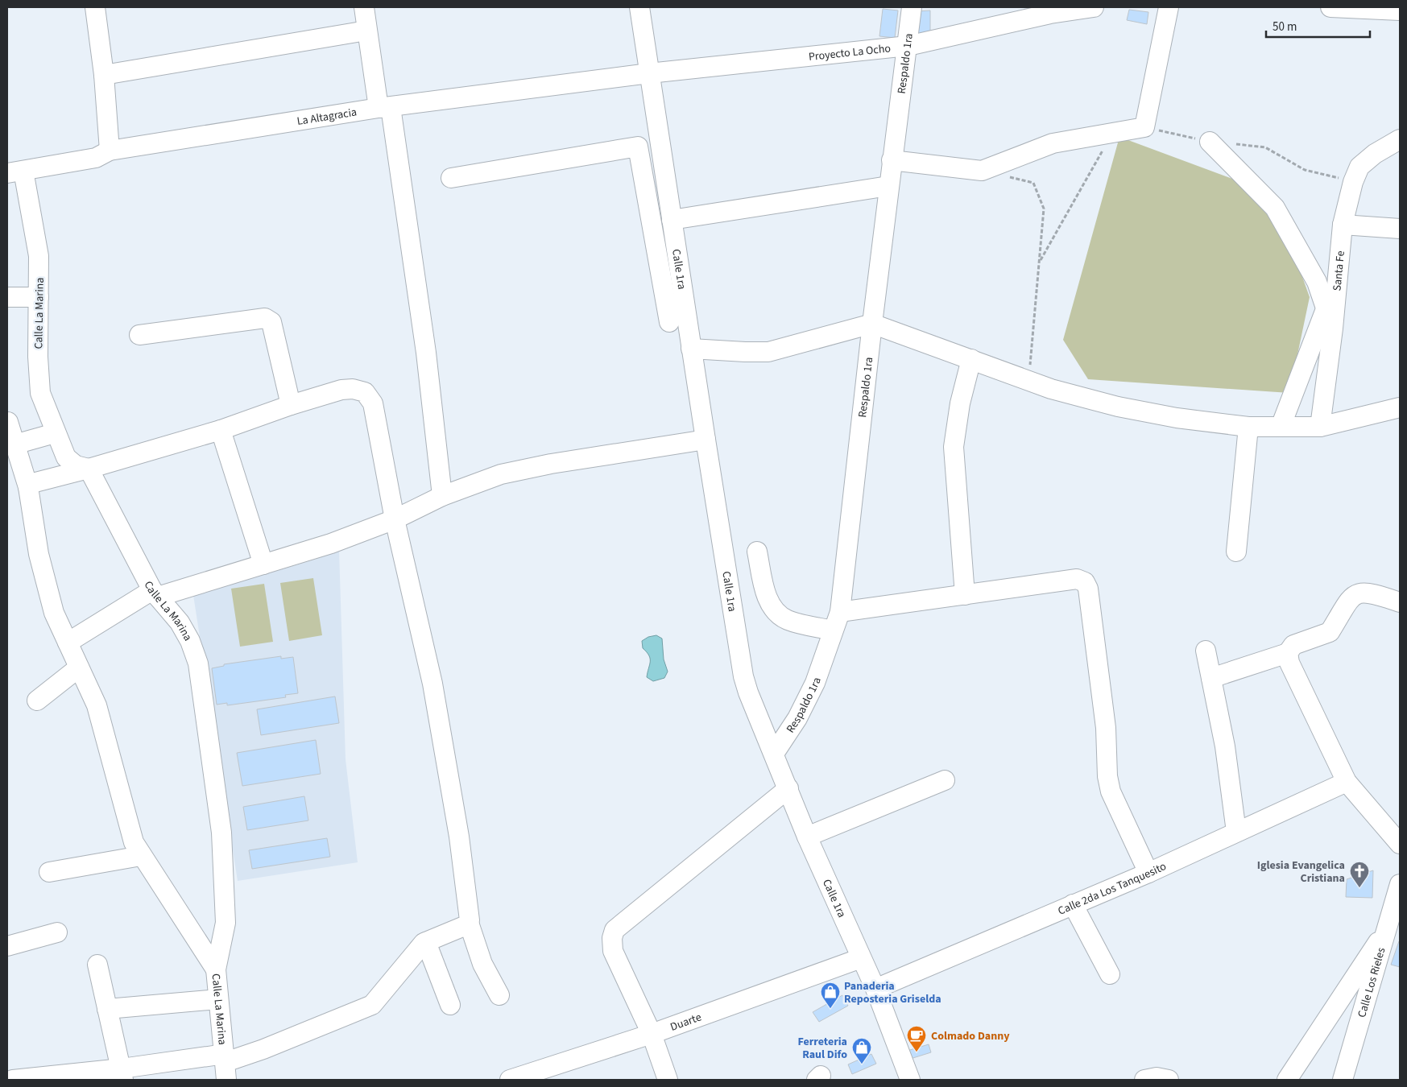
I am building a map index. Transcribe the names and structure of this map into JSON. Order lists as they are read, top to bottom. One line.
{"streets":{"street":["Proyecto La Ocho","Respaldo 1ra","La Altagracia","Calle 1ra","Santa Fe","Calle La Marina","Calle 2da Los Tanquesito","Calle Los Rieles","Duarte"]},"crossings":[["Proyecto La Ocho","Respaldo 1ra"],["Proyecto La Ocho","La Altagracia"],["Proyecto La Ocho","Calle 1ra"],["Respaldo 1ra","Calle 1ra"],["La Altagracia","Calle 1ra"],["La Altagracia","Calle La Marina"],["Calle 1ra","Calle 2da Los Tanquesito"],["Calle 1ra","Duarte"]],"places":{"church":["Iglesia Evangelica Cristiana"],"shop":["Panaderia Reposteria Griselda","Ferreteria Raul Difo"],"cafe":["Colmado Danny"]},"scale_bar":"50 m"}
